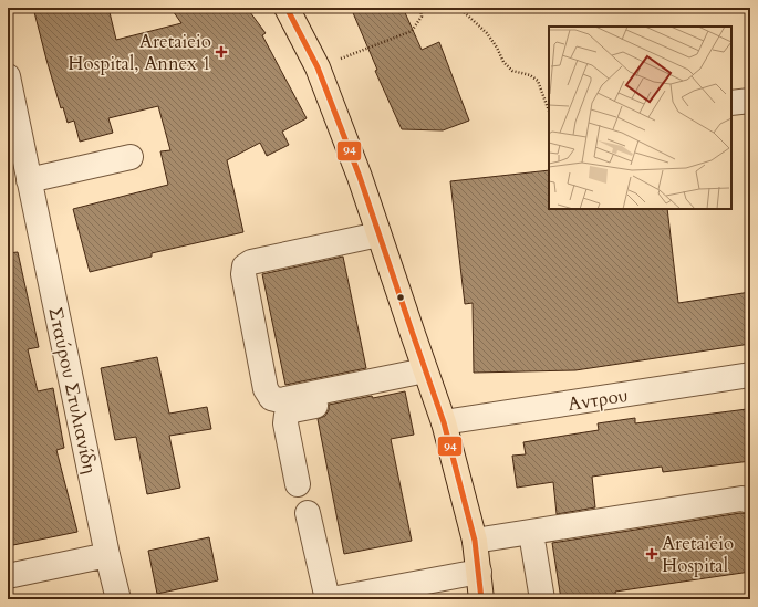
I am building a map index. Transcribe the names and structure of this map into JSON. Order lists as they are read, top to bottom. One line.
{"streets":{"street":["Σταύρου Στυλιανίδη","Αντρου"]},"places":{"health":["Aretaieio Hospital, Annex 1","Aretaieio Hospital"]},"lines":["transit line 94"]}
